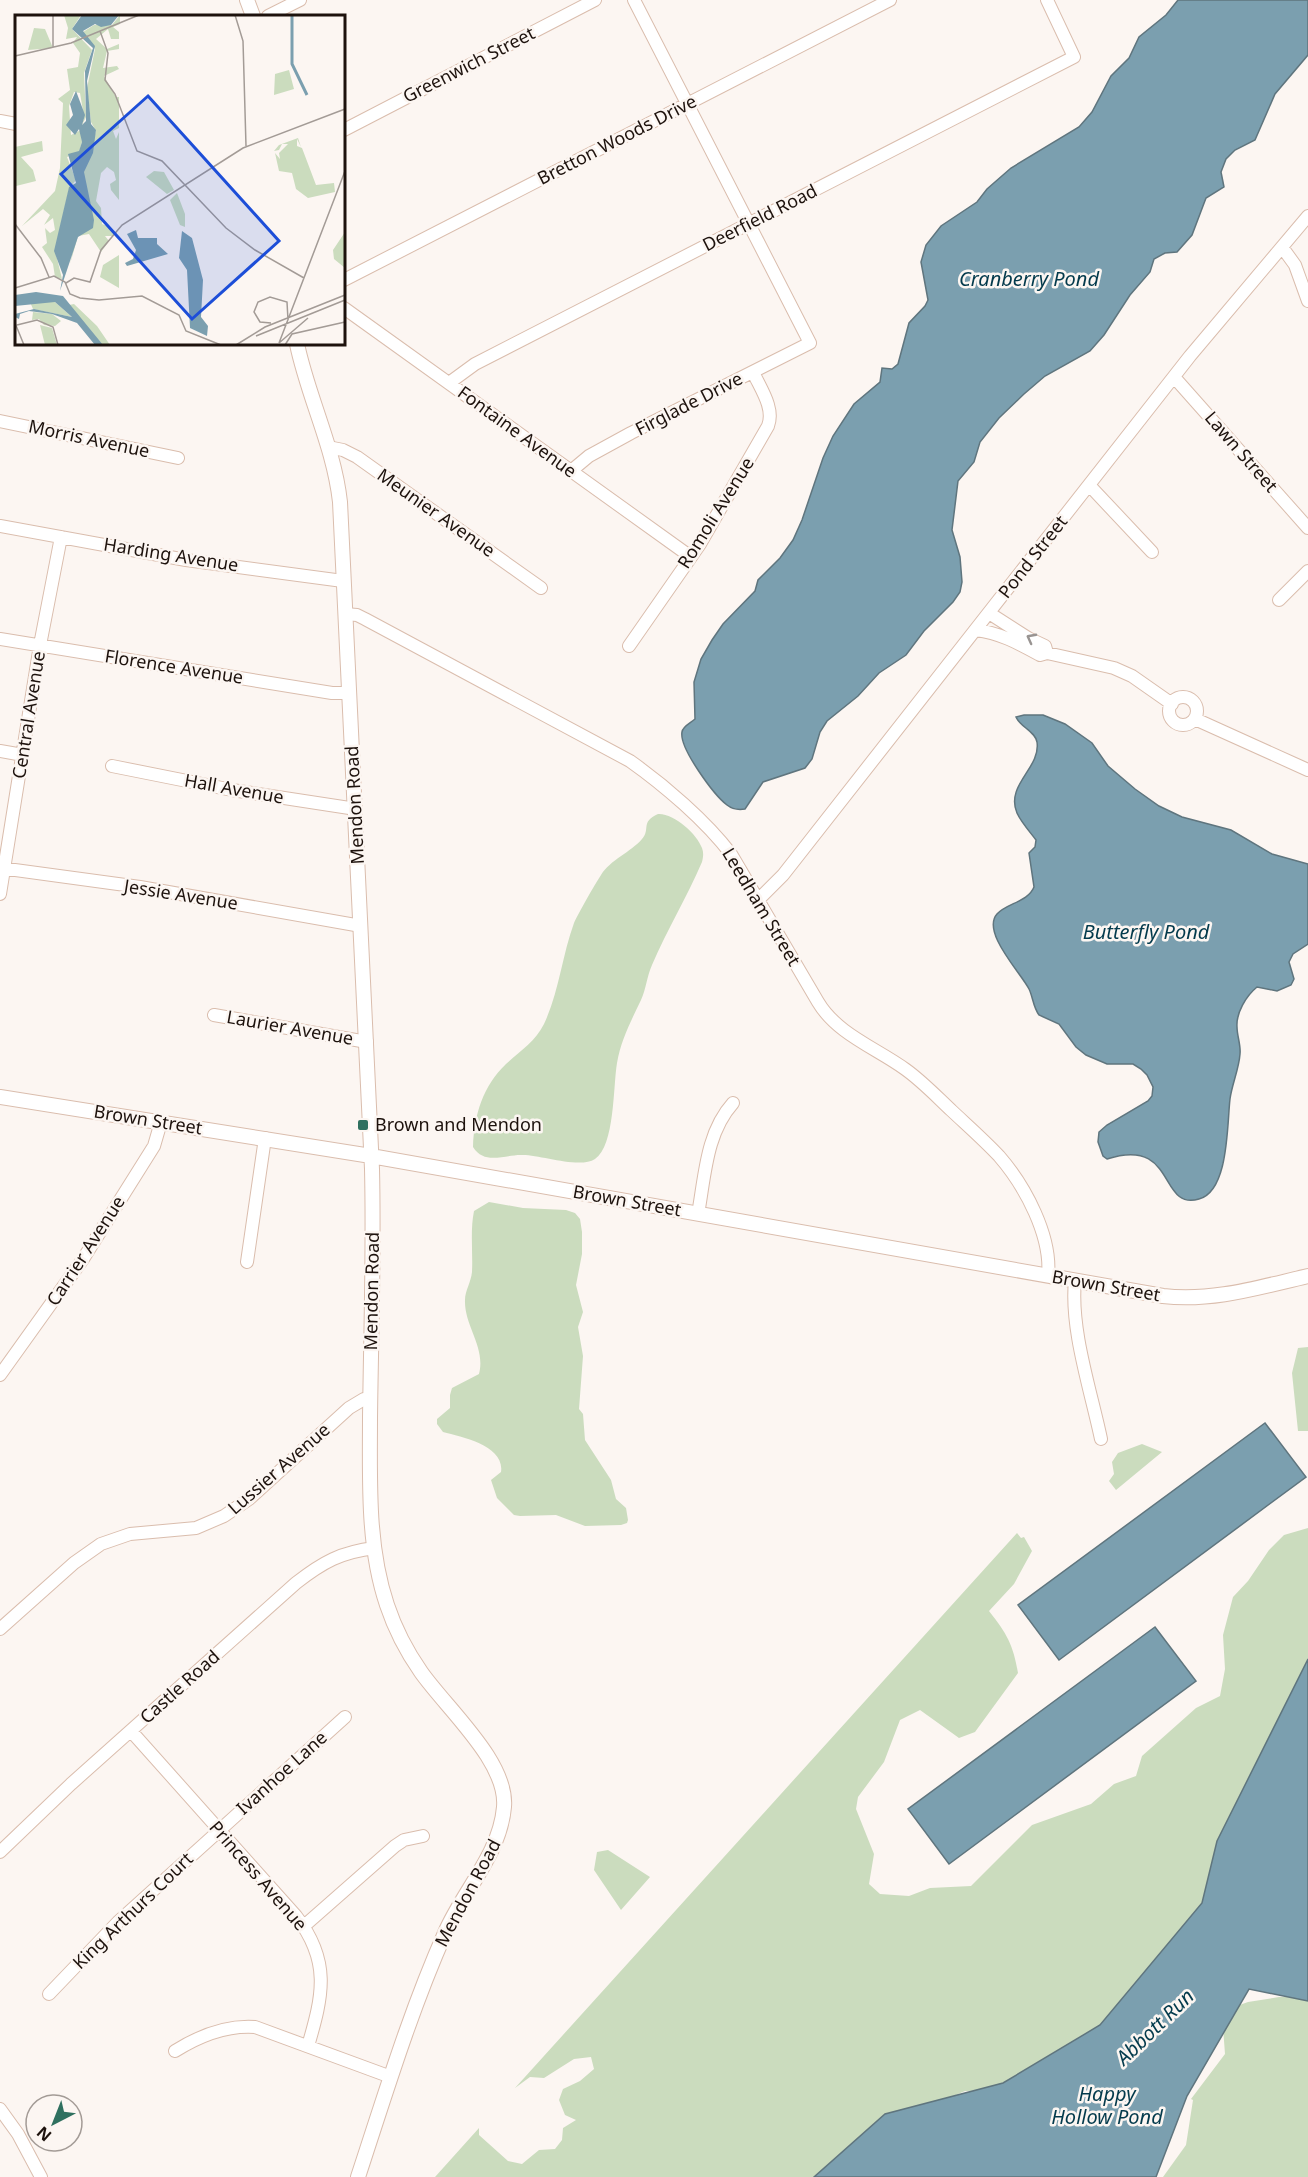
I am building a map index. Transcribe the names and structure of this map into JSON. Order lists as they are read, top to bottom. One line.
{"streets":{"street":["Greenwich Street","Bretton Woods Drive","Deerfield Road","Firglade Drive","Fontaine Avenue","Morris Avenue","Lawn Street","Meunier Avenue","Romoli Avenue","Harding Avenue","Pond Street","Florence Avenue","Central Avenue","Hall Avenue","Mendon Road","Jessie Avenue","Leedham Street","Laurier Avenue","Brown Street","Carrier Avenue","Lussier Avenue","Castle Road","Ivanhoe Lane","Princess Avenue","King Arthurs Court"]},"crossings":[["Deerfield Road","Firglade Drive"],["Deerfield Road","Fontaine Avenue"],["Firglade Drive","Fontaine Avenue"],["Firglade Drive","Romoli Avenue"],["Fontaine Avenue","Romoli Avenue"],["Lawn Street","Pond Street"],["Meunier Avenue","Mendon Road"],["Harding Avenue","Central Avenue"],["Harding Avenue","Mendon Road"],["Pond Street","Leedham Street"],["Florence Avenue","Central Avenue"],["Florence Avenue","Mendon Road"],["Central Avenue","Jessie Avenue"],["Hall Avenue","Mendon Road"],["Mendon Road","Jessie Avenue"],["Mendon Road","Leedham Street"],["Mendon Road","Laurier Avenue"],["Mendon Road","Brown Street"],["Mendon Road","Lussier Avenue"],["Mendon Road","Castle Road"],["Leedham Street","Brown Street"],["Brown Street","Carrier Avenue"],["Castle Road","Princess Avenue"],["Ivanhoe Lane","Princess Avenue"],["Ivanhoe Lane","King Arthurs Court"],["Princess Avenue","King Arthurs Court"]],"water":["Cranberry Pond","Butterfly Pond","Abbott Run","Happy Hollow Pond"],"places":{"transit":["Brown and Mendon"]},"north":"bottom left"}
